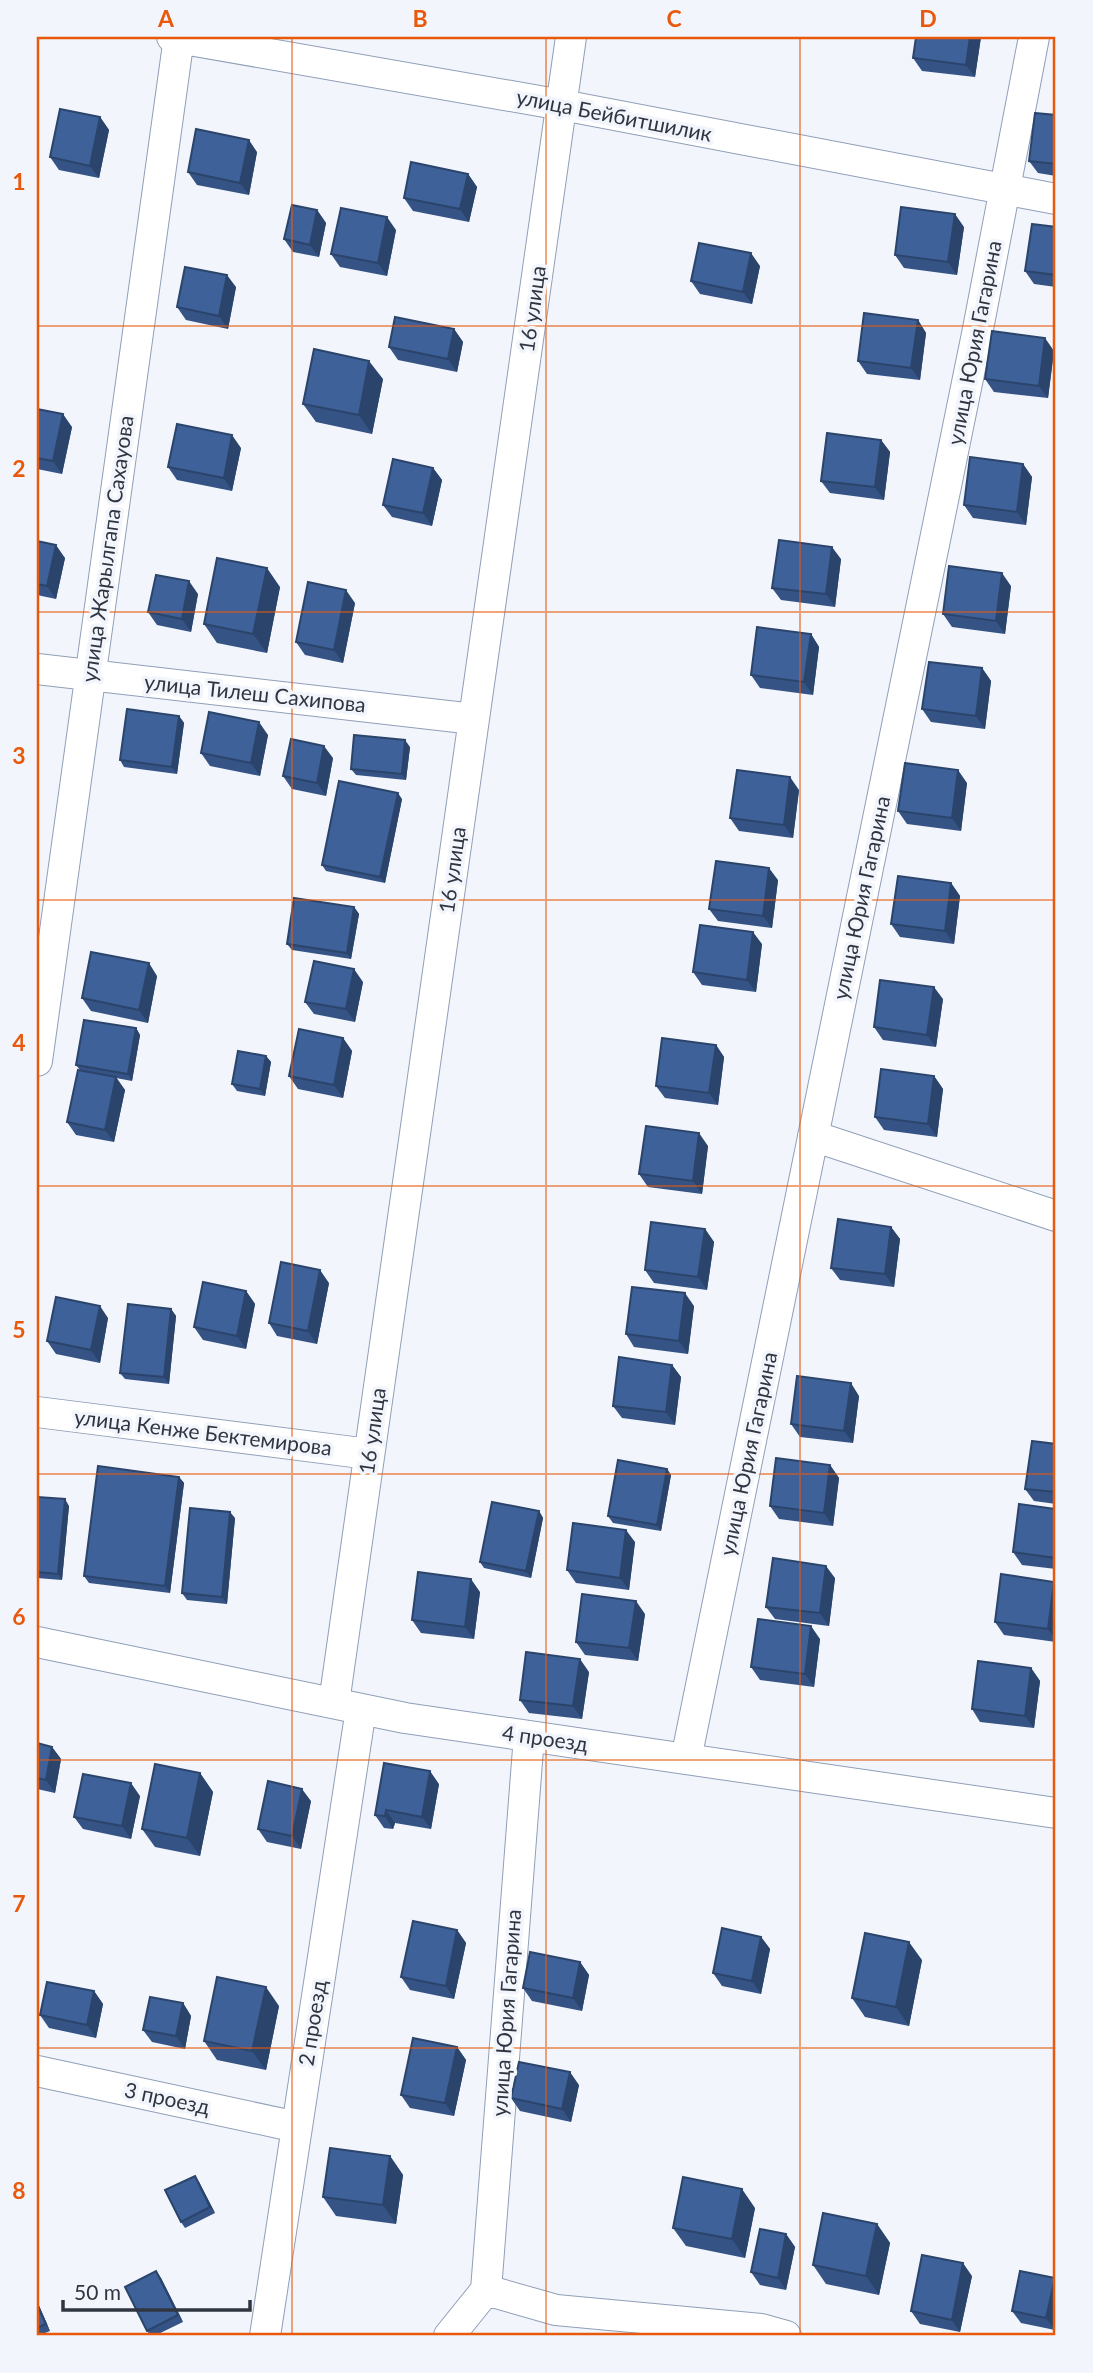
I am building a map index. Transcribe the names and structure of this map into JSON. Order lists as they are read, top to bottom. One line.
{"streets":{"street":["улица Бейбитшилик","16 улица","улица Юрия Гагарина","улица Жарылгапа Сахауова","улица Тилеш Сахипова","улица Кенже Бектемирова","4 проезд","2 проезд","3 проезд"]},"crossings":[["улица Бейбитшилик","16 улица"],["улица Бейбитшилик","улица Юрия Гагарина"],["улица Бейбитшилик","улица Жарылгапа Сахауова"],["16 улица","улица Тилеш Сахипова"],["16 улица","улица Кенже Бектемирова"],["16 улица","4 проезд"],["16 улица","2 проезд"],["улица Юрия Гагарина","4 проезд"],["улица Жарылгапа Сахауова","улица Тилеш Сахипова"],["4 проезд","2 проезд"],["2 проезд","3 проезд"]],"scale_bar":"50 m","grid":{"columns":["A","B","C","D"],"rows":["1","2","3","4","5","6","7","8"]}}
